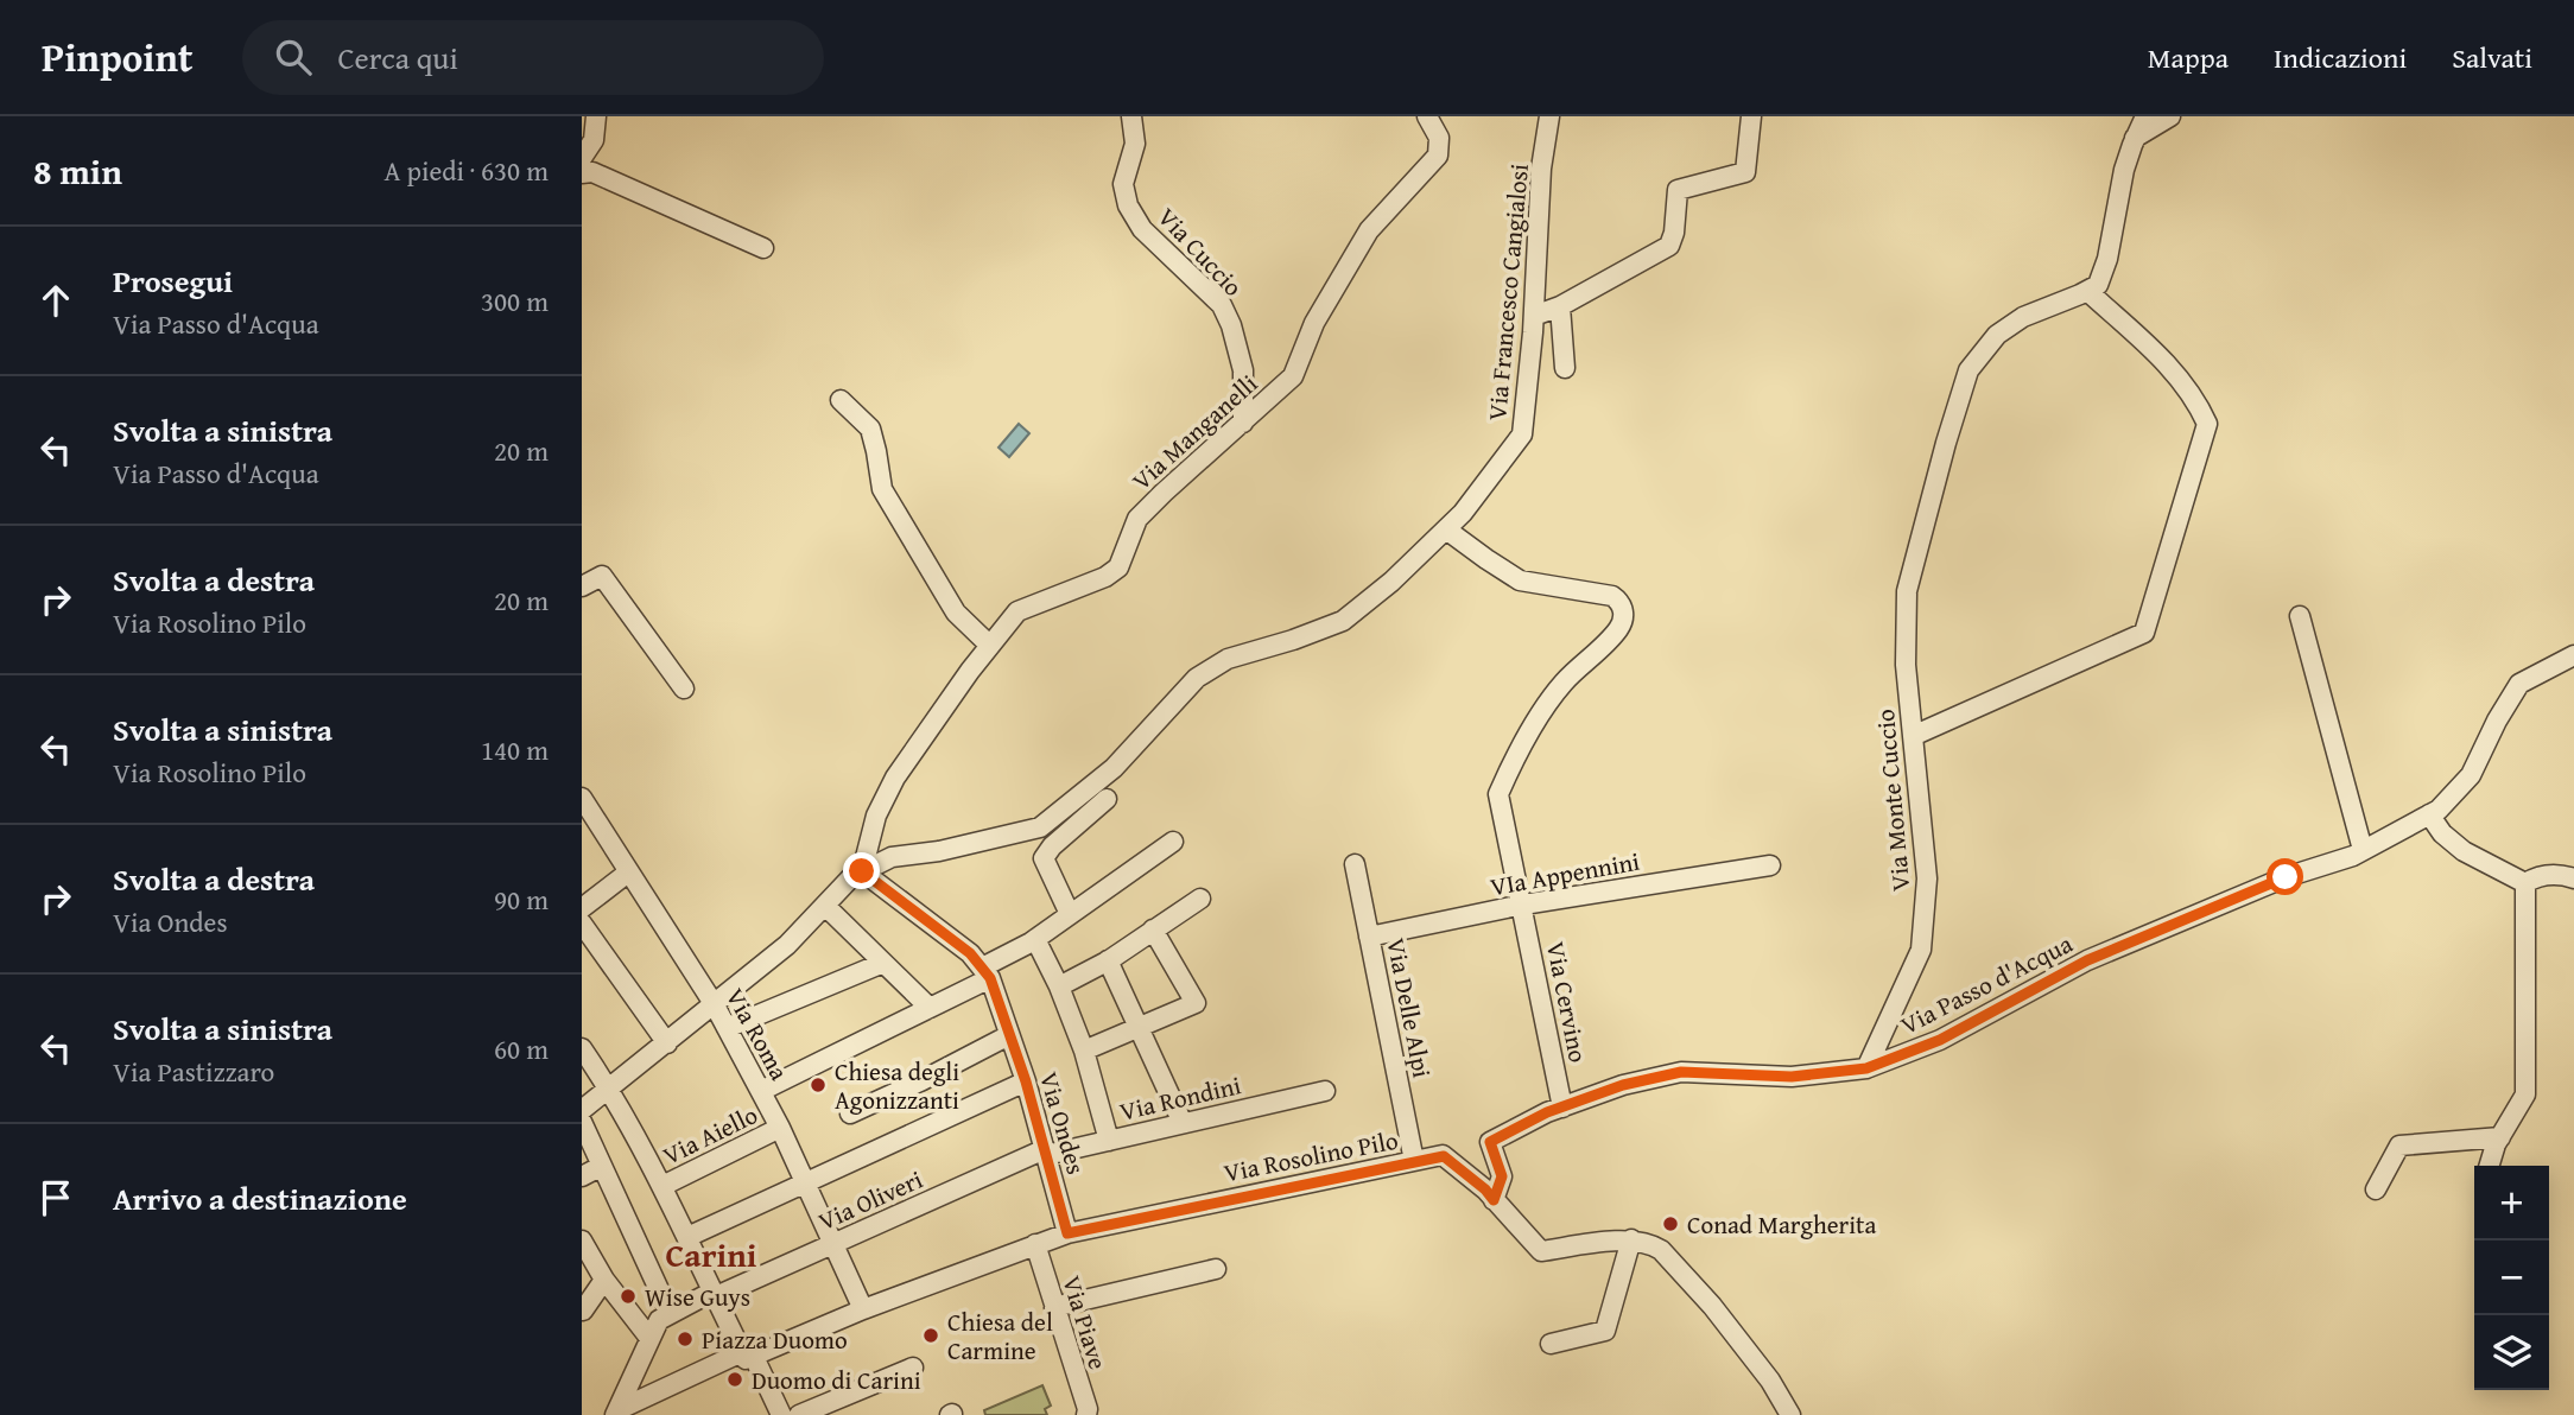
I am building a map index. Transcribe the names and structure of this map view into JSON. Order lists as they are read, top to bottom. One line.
{"streets":{"street":["Via Cuccio","Via Francesco Cangialosi","Via Manganelli","Via Monte Cuccio","VIa Appennini","Via Passo d'Acqua","Via Cervino","Via Delle Alpi","Via Roma","Via Rondini","Via Ondes","Via Aiello","Via Rosolino Pilo","Via Oliveri","Via Piave"]},"crossings":[["Via Cuccio","Via Manganelli"],["Via Francesco Cangialosi","Via Manganelli"],["Via Francesco Cangialosi","Via Cervino"],["Via Monte Cuccio","Via Passo d'Acqua"],["VIa Appennini","Via Cervino"],["VIa Appennini","Via Delle Alpi"],["Via Passo d'Acqua","Via Cervino"],["Via Passo d'Acqua","Via Rosolino Pilo"],["Via Delle Alpi","Via Rosolino Pilo"],["Via Roma","Via Aiello"],["Via Roma","Via Rosolino Pilo"],["Via Roma","Via Oliveri"],["Via Rondini","Via Ondes"],["Via Rondini","Via Oliveri"],["Via Ondes","Via Rosolino Pilo"],["Via Ondes","Via Oliveri"],["Via Rosolino Pilo","Via Piave"]],"districts":["Carini"],"places":["Chiesa degli Agonizzanti","Conad Margherita","Wise Guys","Chiesa del Carmine","Piazza Duomo","Duomo di Carini"],"page":{"header":"Pinpoint","search":"Cerca qui","nav":["Mappa","Indicazioni","Salvati"],"heading":["8 min","A piedi · 630 m"],"list":[["Prosegui","Via Passo d'Acqua","300 m"],["Svolta a sinistra","Via Passo d'Acqua","20 m"],["Svolta a destra","Via Rosolino Pilo","20 m"],["Svolta a sinistra","Via Rosolino Pilo","140 m"],["Svolta a destra","Via Ondes","90 m"],["Svolta a sinistra","Via Pastizzaro","60 m"],"Arrivo a destinazione"],"map_buttons":["+","−"]}}
